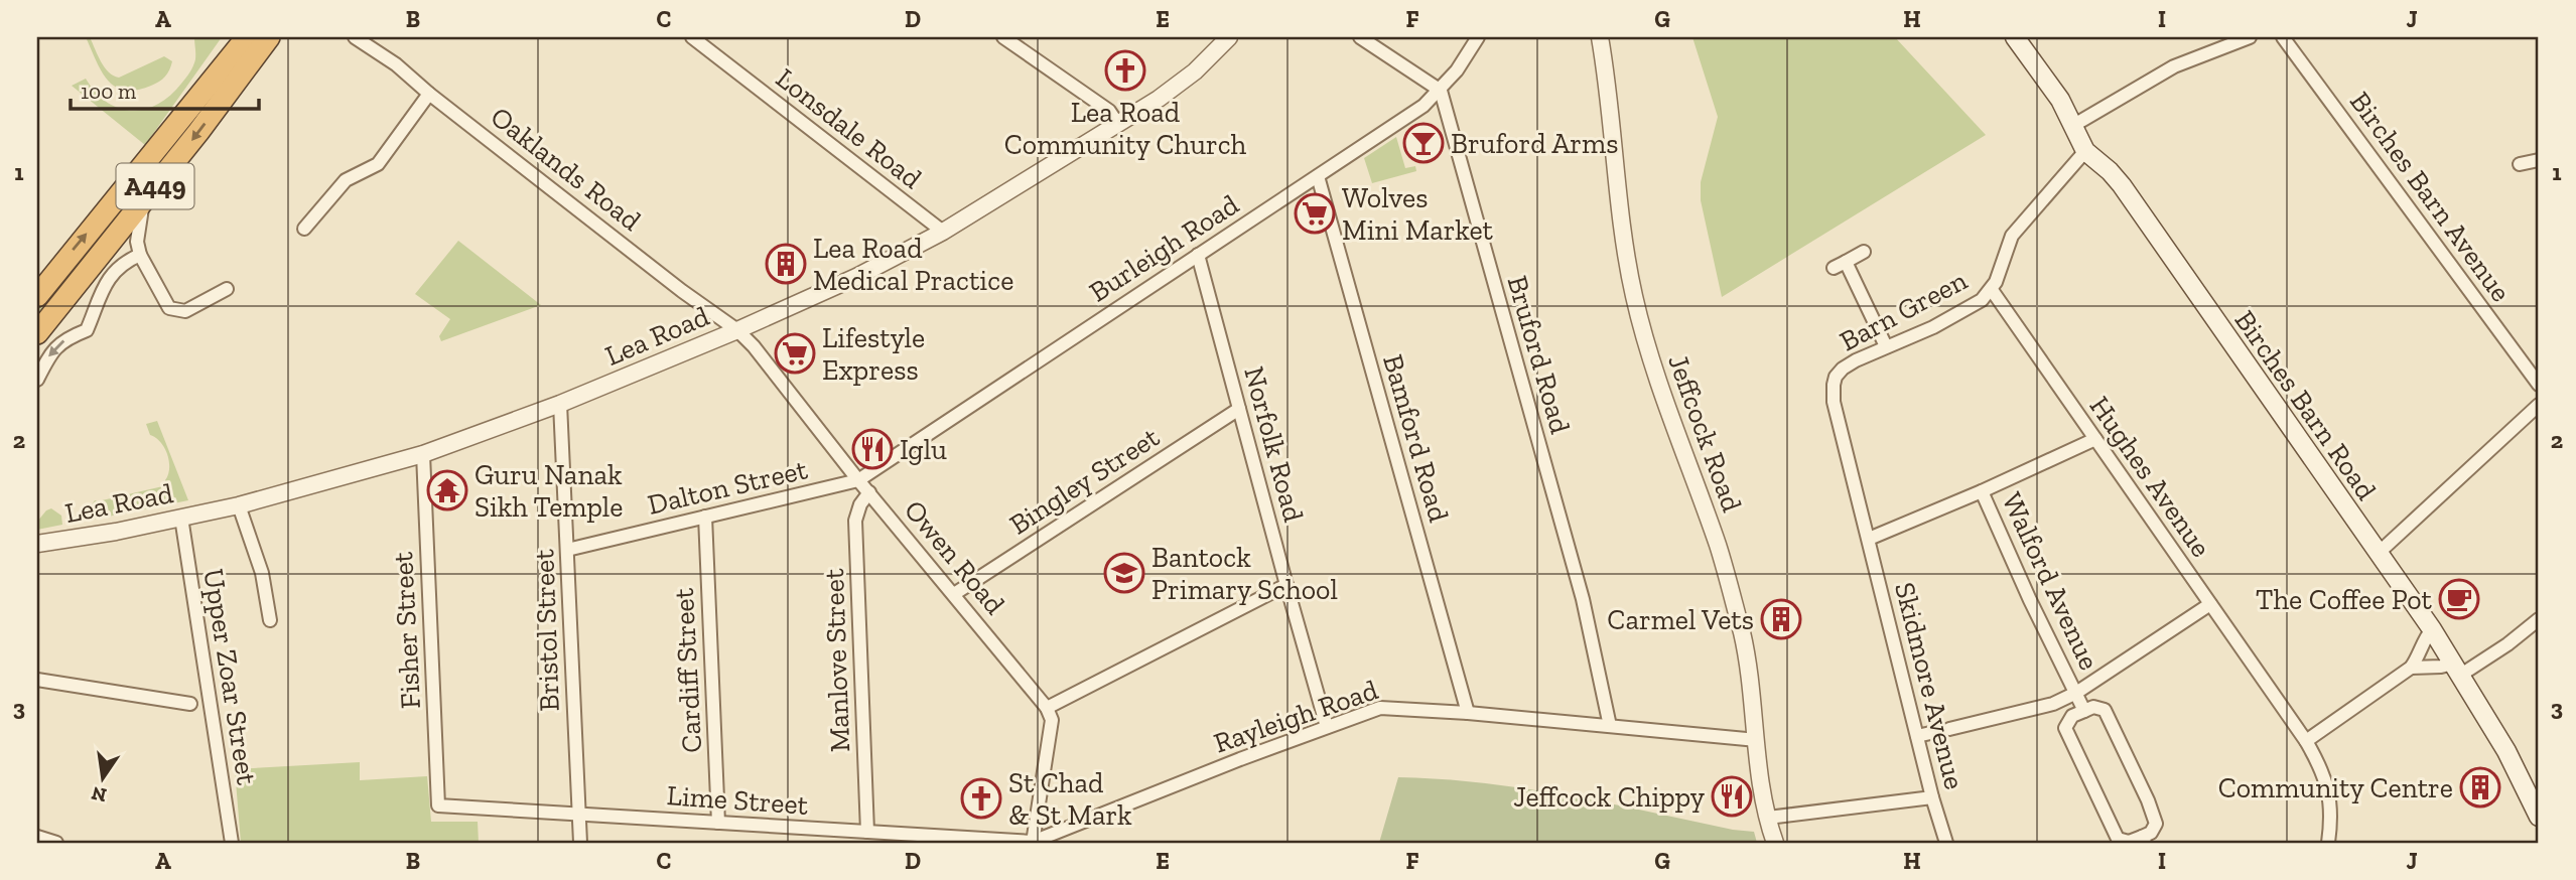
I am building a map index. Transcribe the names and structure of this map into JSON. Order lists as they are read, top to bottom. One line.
{"streets":{"highway":["A449"],"main road":["Birches Barn Road"],"street":["Lonsdale Road","Oaklands Road","Birches Barn Avenue","Burleigh Road","Barn Green","Lea Road","Bruford Road","Jeffcock Road","Bamford Road","Norfolk Road","Hughes Avenue","Bingley Street","Dalton Street","Owen Road","Walford Avenue","Fisher Street","Bristol Street","Manlove Street","Cardiff Street","Upper Zoar Street","Skidmore Avenue","Rayleigh Road","Lime Street"]},"crossings":[["Lonsdale Road","Lea Road"],["Oaklands Road","Lea Road"],["Oaklands Road","Owen Road"],["Burleigh Road","Bruford Road"],["Burleigh Road","Bamford Road"],["Burleigh Road","Norfolk Road"],["Burleigh Road","Dalton Street"],["Burleigh Road","Owen Road"],["Barn Green","Hughes Avenue"],["Barn Green","Walford Avenue"],["Barn Green","Skidmore Avenue"],["Lea Road","Owen Road"],["Lea Road","Fisher Street"],["Lea Road","Bristol Street"],["Lea Road","Upper Zoar Street"],["Bruford Road","Rayleigh Road"],["Jeffcock Road","Rayleigh Road"],["Bamford Road","Rayleigh Road"],["Norfolk Road","Bingley Street"],["Norfolk Road","Rayleigh Road"],["Hughes Avenue","Walford Avenue"],["Bingley Street","Owen Road"],["Dalton Street","Owen Road"],["Dalton Street","Bristol Street"],["Dalton Street","Cardiff Street"],["Owen Road","Manlove Street"],["Walford Avenue","Skidmore Avenue"],["Fisher Street","Lime Street"],["Bristol Street","Lime Street"],["Manlove Street","Lime Street"],["Cardiff Street","Lime Street"],["Rayleigh Road","Lime Street"]],"places":{"church":["Lea Road Community Church","St Chad & St Mark"],"bar":["Bruford Arms"],"supermarket":["Wolves Mini Market","Lifestyle Express"],"building":["Lea Road Medical Practice","Carmel Vets","Community Centre"],"restaurant":["Iglu","Jeffcock Chippy"],"temple":["Guru Nanak Sikh Temple"],"school or university":["Bantock Primary School"],"cafe":["The Coffee Pot"]},"scale_bar":"100 m","north":"bottom","grid":{"columns":["A","B","C","D","E","F","G","H","I","J"],"rows":["1","2","3"]}}
